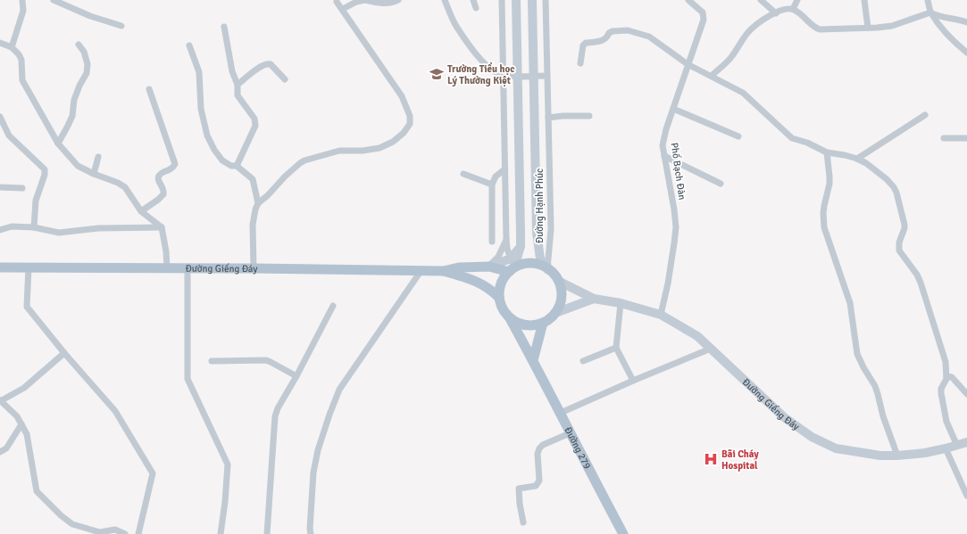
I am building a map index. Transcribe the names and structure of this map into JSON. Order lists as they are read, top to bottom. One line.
{"streets":{"main road":["Đường Hạnh Phúc","Đường Giếng Đáy","Đường 279"],"street":["Phố Bạch Đàn"]},"crossings":[["Phố Bạch Đàn","Đường Giếng Đáy"],["Đường Hạnh Phúc","Đường Giếng Đáy"],["Đường Hạnh Phúc","Đường 279"],["Đường Giếng Đáy","Đường 279"]],"places":{"school or university":["Trường Tiểu học Lý Thường Kiệt"],"hospital":["Bãi Cháy Hospital"]}}
